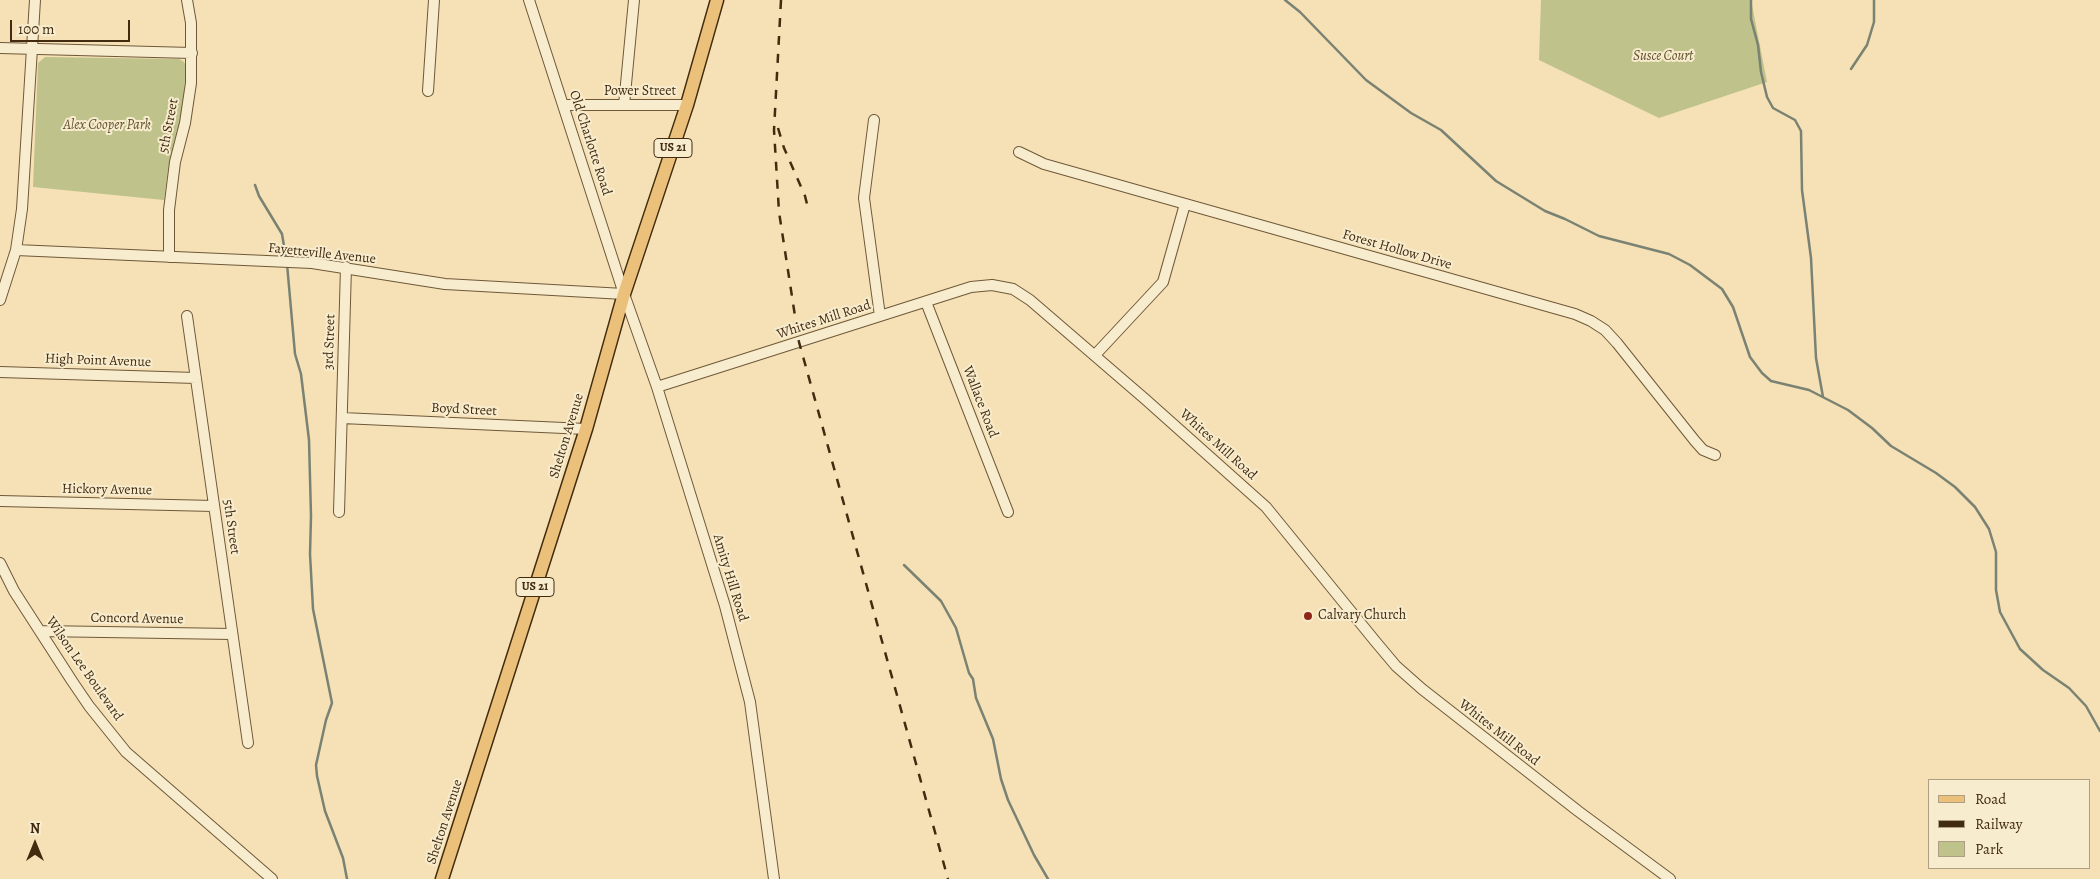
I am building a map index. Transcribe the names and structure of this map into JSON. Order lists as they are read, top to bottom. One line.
{"streets":{"main road":["US 21","Shelton Avenue"],"street":["Power Street","5th Street","Old Charlotte Road","Forest Hollow Drive","Fayetteville Avenue","Whites Mill Road","3rd Street","High Point Avenue","Wallace Road","Boyd Street","Hickory Avenue","Amity Hill Road","Concord Avenue","Wilson Lee Boulevard"]},"crossings":[["Power Street","Old Charlotte Road"],["Power Street","Shelton Avenue"],["5th Street","Fayetteville Avenue"],["5th Street","High Point Avenue"],["5th Street","Hickory Avenue"],["5th Street","Concord Avenue"],["Old Charlotte Road","Fayetteville Avenue"],["Old Charlotte Road","Shelton Avenue"],["Old Charlotte Road","Amity Hill Road"],["Fayetteville Avenue","3rd Street"],["Fayetteville Avenue","Shelton Avenue"],["Fayetteville Avenue","Amity Hill Road"],["Whites Mill Road","Wallace Road"],["Whites Mill Road","Amity Hill Road"],["3rd Street","Boyd Street"],["Boyd Street","Shelton Avenue"],["Shelton Avenue","Amity Hill Road"],["Concord Avenue","Wilson Lee Boulevard"]],"parks":["Susce Court","Alex Cooper Park"],"places":["Calvary Church"],"legend":["Road","Railway","Park"],"scale_bar":"100 m","north":"top"}
